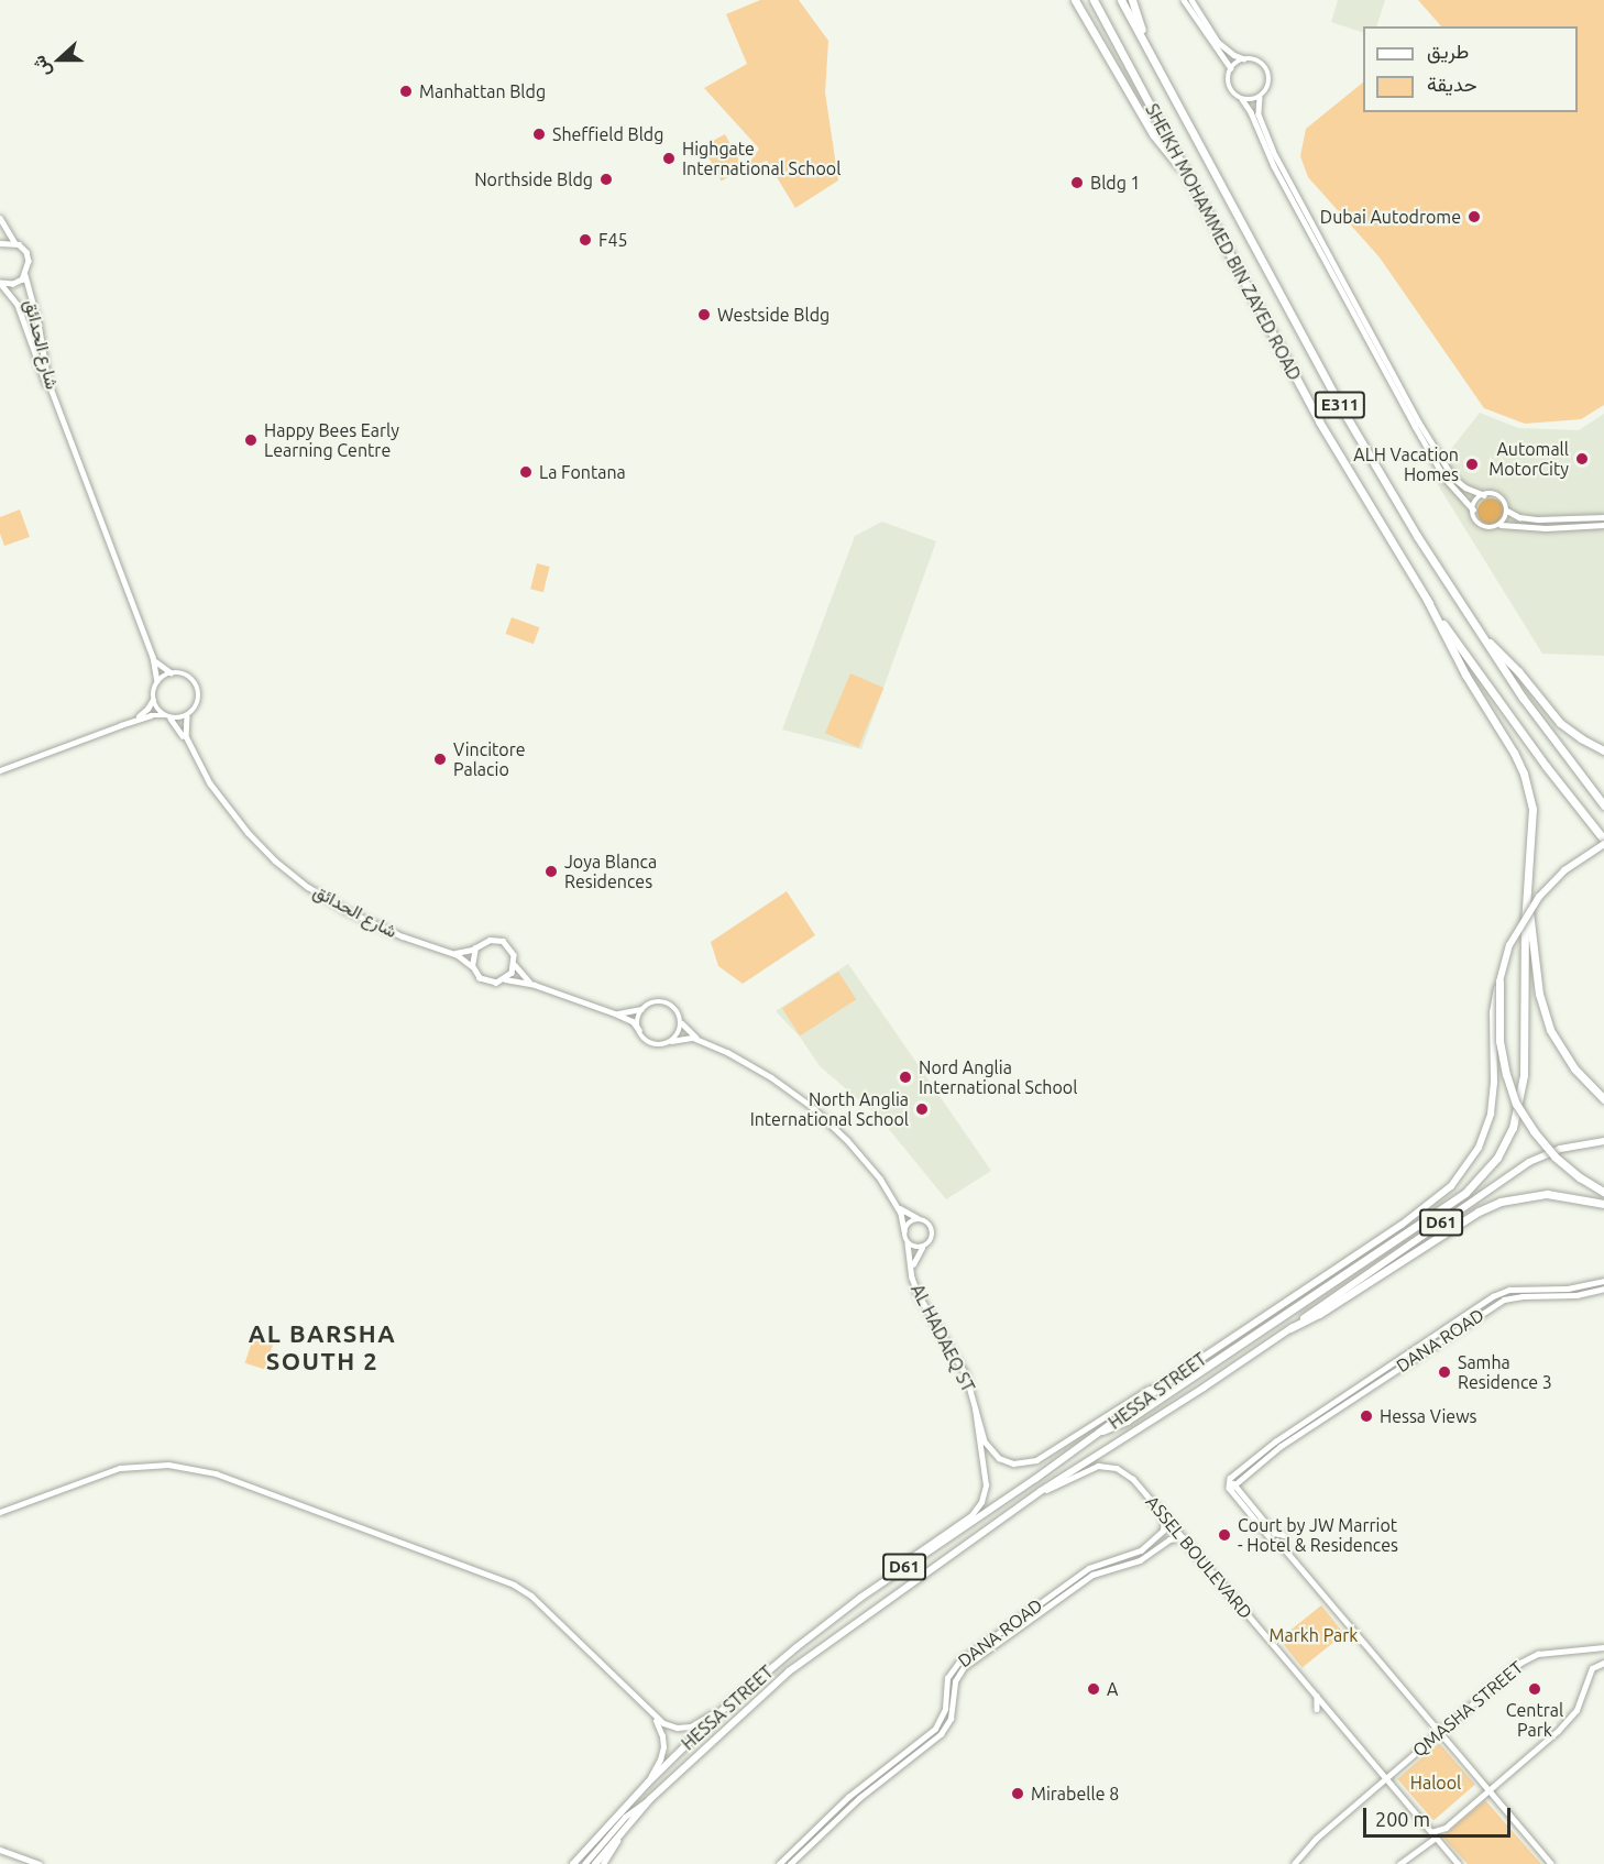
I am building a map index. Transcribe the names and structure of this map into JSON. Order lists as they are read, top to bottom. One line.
{"streets":{"highway":["SHEIKH MOHAMMED BIN ZAYED ROAD","E311"],"main road":["D61","HESSA STREET"],"street":["شارع الحدائق","AL HADAEQ ST","DANA ROAD","ASSEL BOULEVARD","QMASHA STREET"]},"crossings":[["SHEIKH MOHAMMED BIN ZAYED ROAD","HESSA STREET"],["AL HADAEQ ST","HESSA STREET"],["DANA ROAD","ASSEL BOULEVARD"],["HESSA STREET","ASSEL BOULEVARD"],["ASSEL BOULEVARD","QMASHA STREET"]],"districts":["AL BARSHA SOUTH 2"],"parks":["Markh Park","Halool"],"places":["Manhattan Bldg","Sheffield Bldg","Highgate International School","Northside Bldg","Bldg 1","Dubai Autodrome","F45","Westside Bldg","Happy Bees Early Learning Centre","Automall MotorCity","ALH Vacation Homes","La Fontana","Vincitore Palacio","Joya Blanca Residences","Nord Anglia International School","North Anglia International School","Samha Residence 3","Hessa Views","Court by JW Marriot - Hotel & Residences","A","Central Park","Mirabelle 8"],"legend":["طريق","حديقة"],"scale_bar":"200 m","north":"left"}
